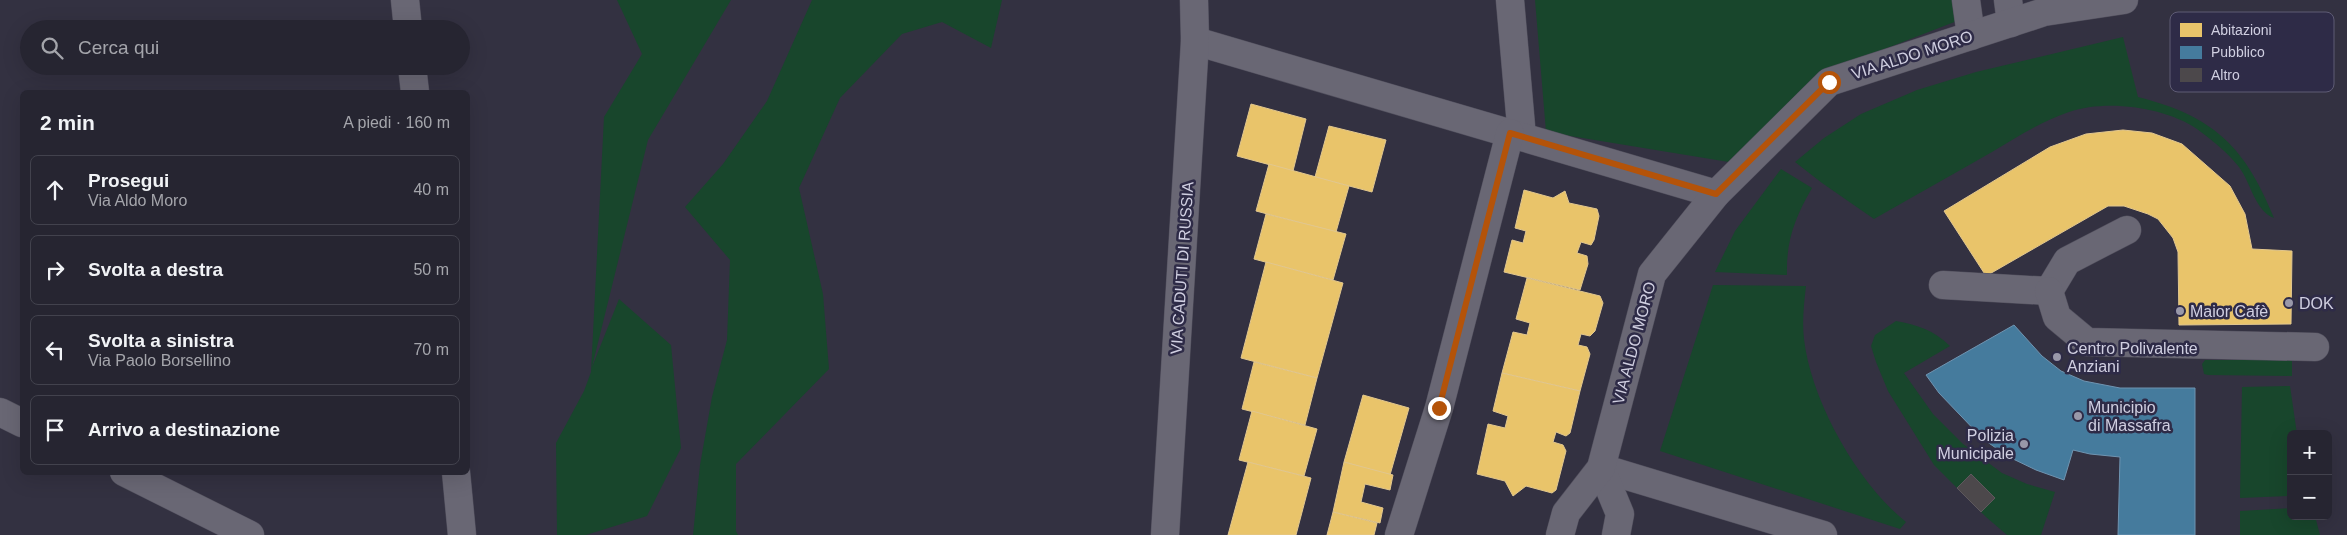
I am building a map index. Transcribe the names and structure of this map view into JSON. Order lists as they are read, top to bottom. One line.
{"streets":{"street":["VIA ALDO MORO","VIA CADUTI DI RUSSIA"]},"places":["DOK","Maior Cafè","Centro Polivalente Anziani","Municipio di Massafra","Polizia Municipale"],"legend":["Abitazioni","Pubblico","Altro"],"page":{"search":"Cerca qui","heading":["2 min","A piedi · 160 m"],"list":[["Prosegui","Via Aldo Moro","40 m"],["Svolta a destra","50 m"],["Svolta a sinistra","Via Paolo Borsellino","70 m"],"Arrivo a destinazione"],"map_buttons":["+","−"]}}
